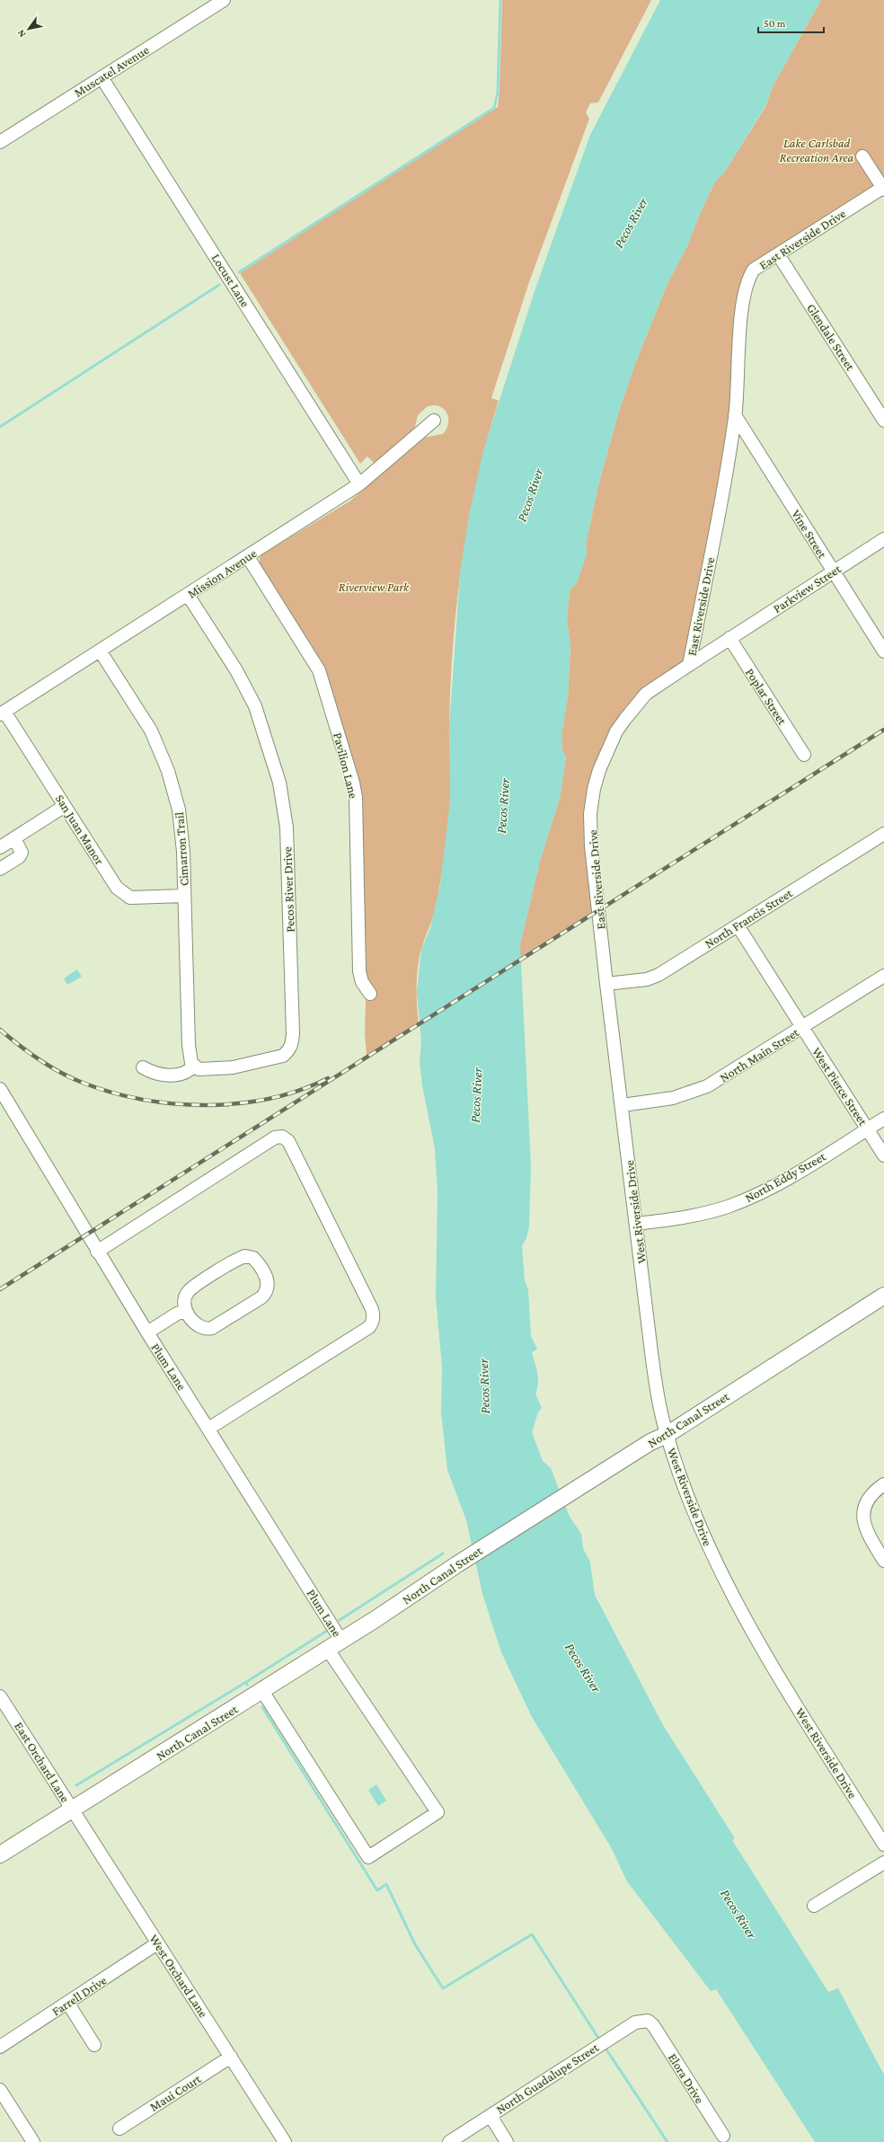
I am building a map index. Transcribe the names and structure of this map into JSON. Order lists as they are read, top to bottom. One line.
{"streets":{"main road":["North Canal Street"],"street":["Muscatel Avenue","East Riverside Drive","Locust Lane","Glendale Street","Vine Street","Mission Avenue","Parkview Street","Poplar Street","Pavilion Lane","San Juan Manor","Cimarron Trail","Pecos River Drive","North Francis Street","North Main Street","West Pierce Street","North Eddy Street","West Riverside Drive","Plum Lane","East Orchard Lane","West Orchard Lane","Farrell Drive","North Guadalupe Street","Elora Drive","Maui Court"]},"crossings":[["Muscatel Avenue","Locust Lane"],["East Riverside Drive","Glendale Street"],["East Riverside Drive","Vine Street"],["East Riverside Drive","Parkview Street"],["East Riverside Drive","North Francis Street"],["East Riverside Drive","North Main Street"],["East Riverside Drive","West Riverside Drive"],["Locust Lane","Mission Avenue"],["Vine Street","Parkview Street"],["Mission Avenue","Pavilion Lane"],["Mission Avenue","San Juan Manor"],["Mission Avenue","Cimarron Trail"],["Mission Avenue","Pecos River Drive"],["Parkview Street","Poplar Street"],["San Juan Manor","Cimarron Trail"],["Cimarron Trail","Pecos River Drive"],["North Francis Street","West Pierce Street"],["North Main Street","West Pierce Street"],["North Main Street","West Riverside Drive"],["West Pierce Street","North Eddy Street"],["North Eddy Street","West Riverside Drive"],["West Riverside Drive","North Canal Street"],["Plum Lane","North Canal Street"],["North Canal Street","East Orchard Lane"],["North Canal Street","West Orchard Lane"],["East Orchard Lane","West Orchard Lane"],["West Orchard Lane","Farrell Drive"],["West Orchard Lane","Maui Court"],["North Guadalupe Street","Elora Drive"]],"water":["Pecos River"],"parks":["Lake Carlsbad Recreation Area","Riverview Park"],"scale_bar":"50 m","north":"bottom left"}
